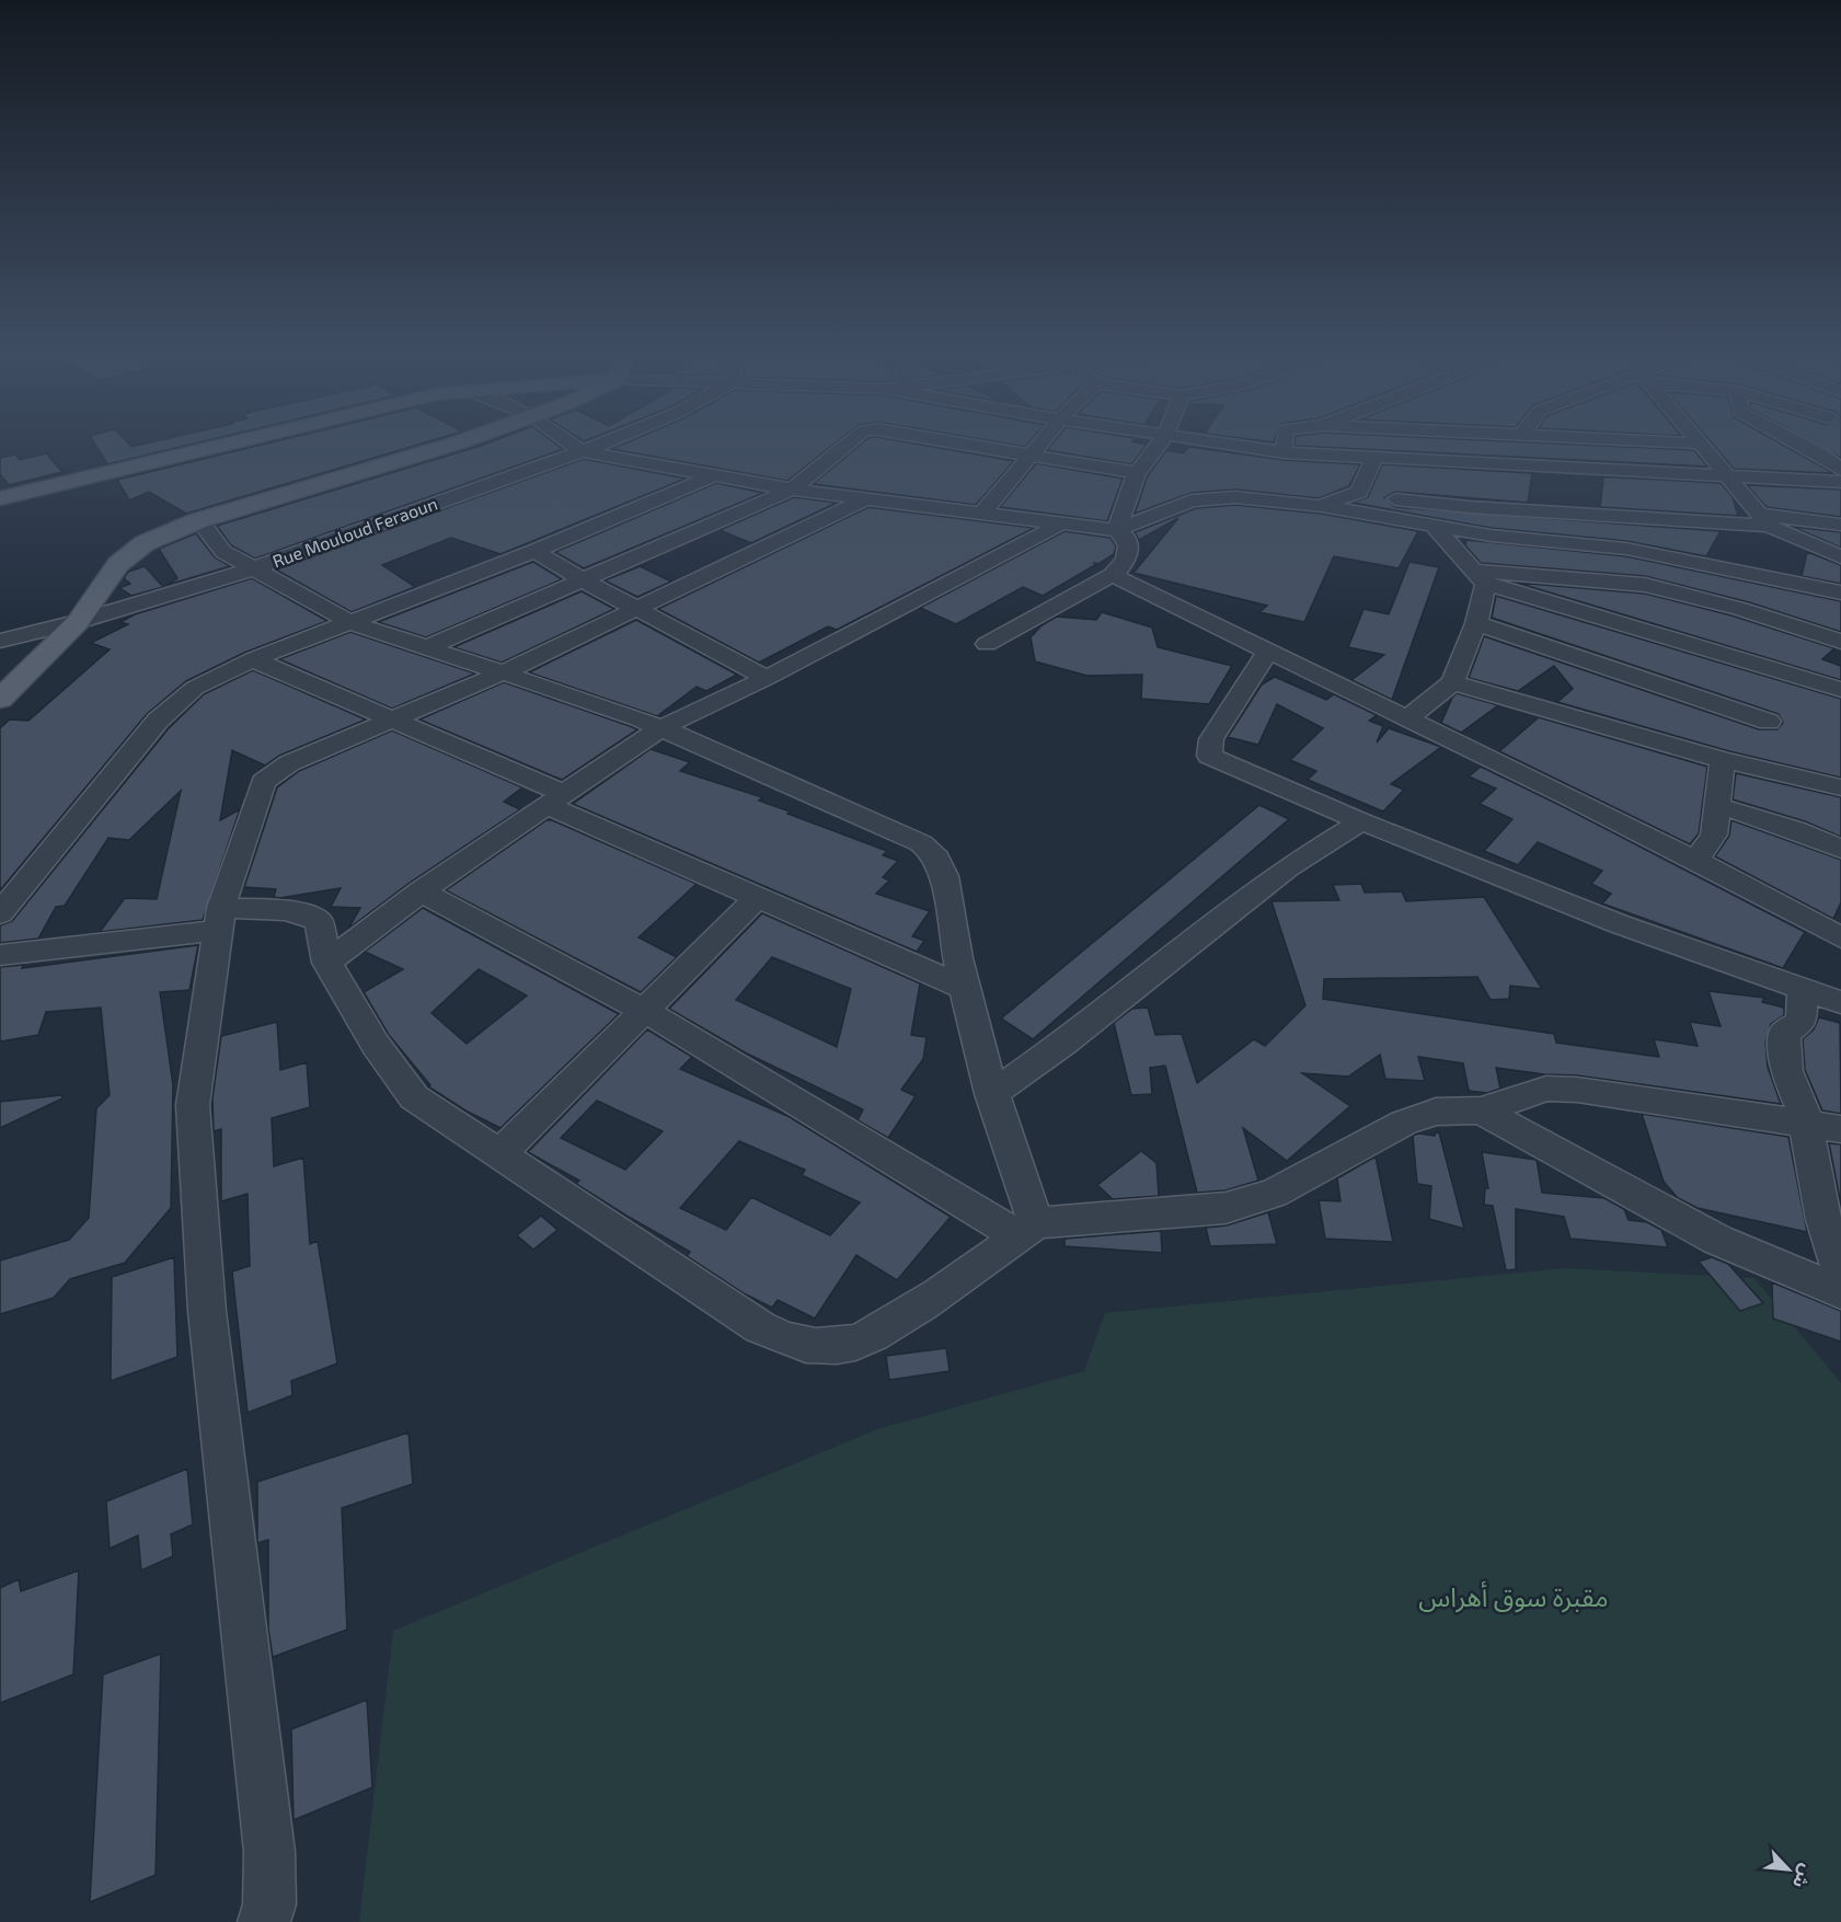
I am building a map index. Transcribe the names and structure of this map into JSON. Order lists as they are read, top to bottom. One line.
{"streets":{"street":["Rue Mouloud Feraoun"]},"parks":["مقبرة سوق أهراس"],"north":"bottom right"}
